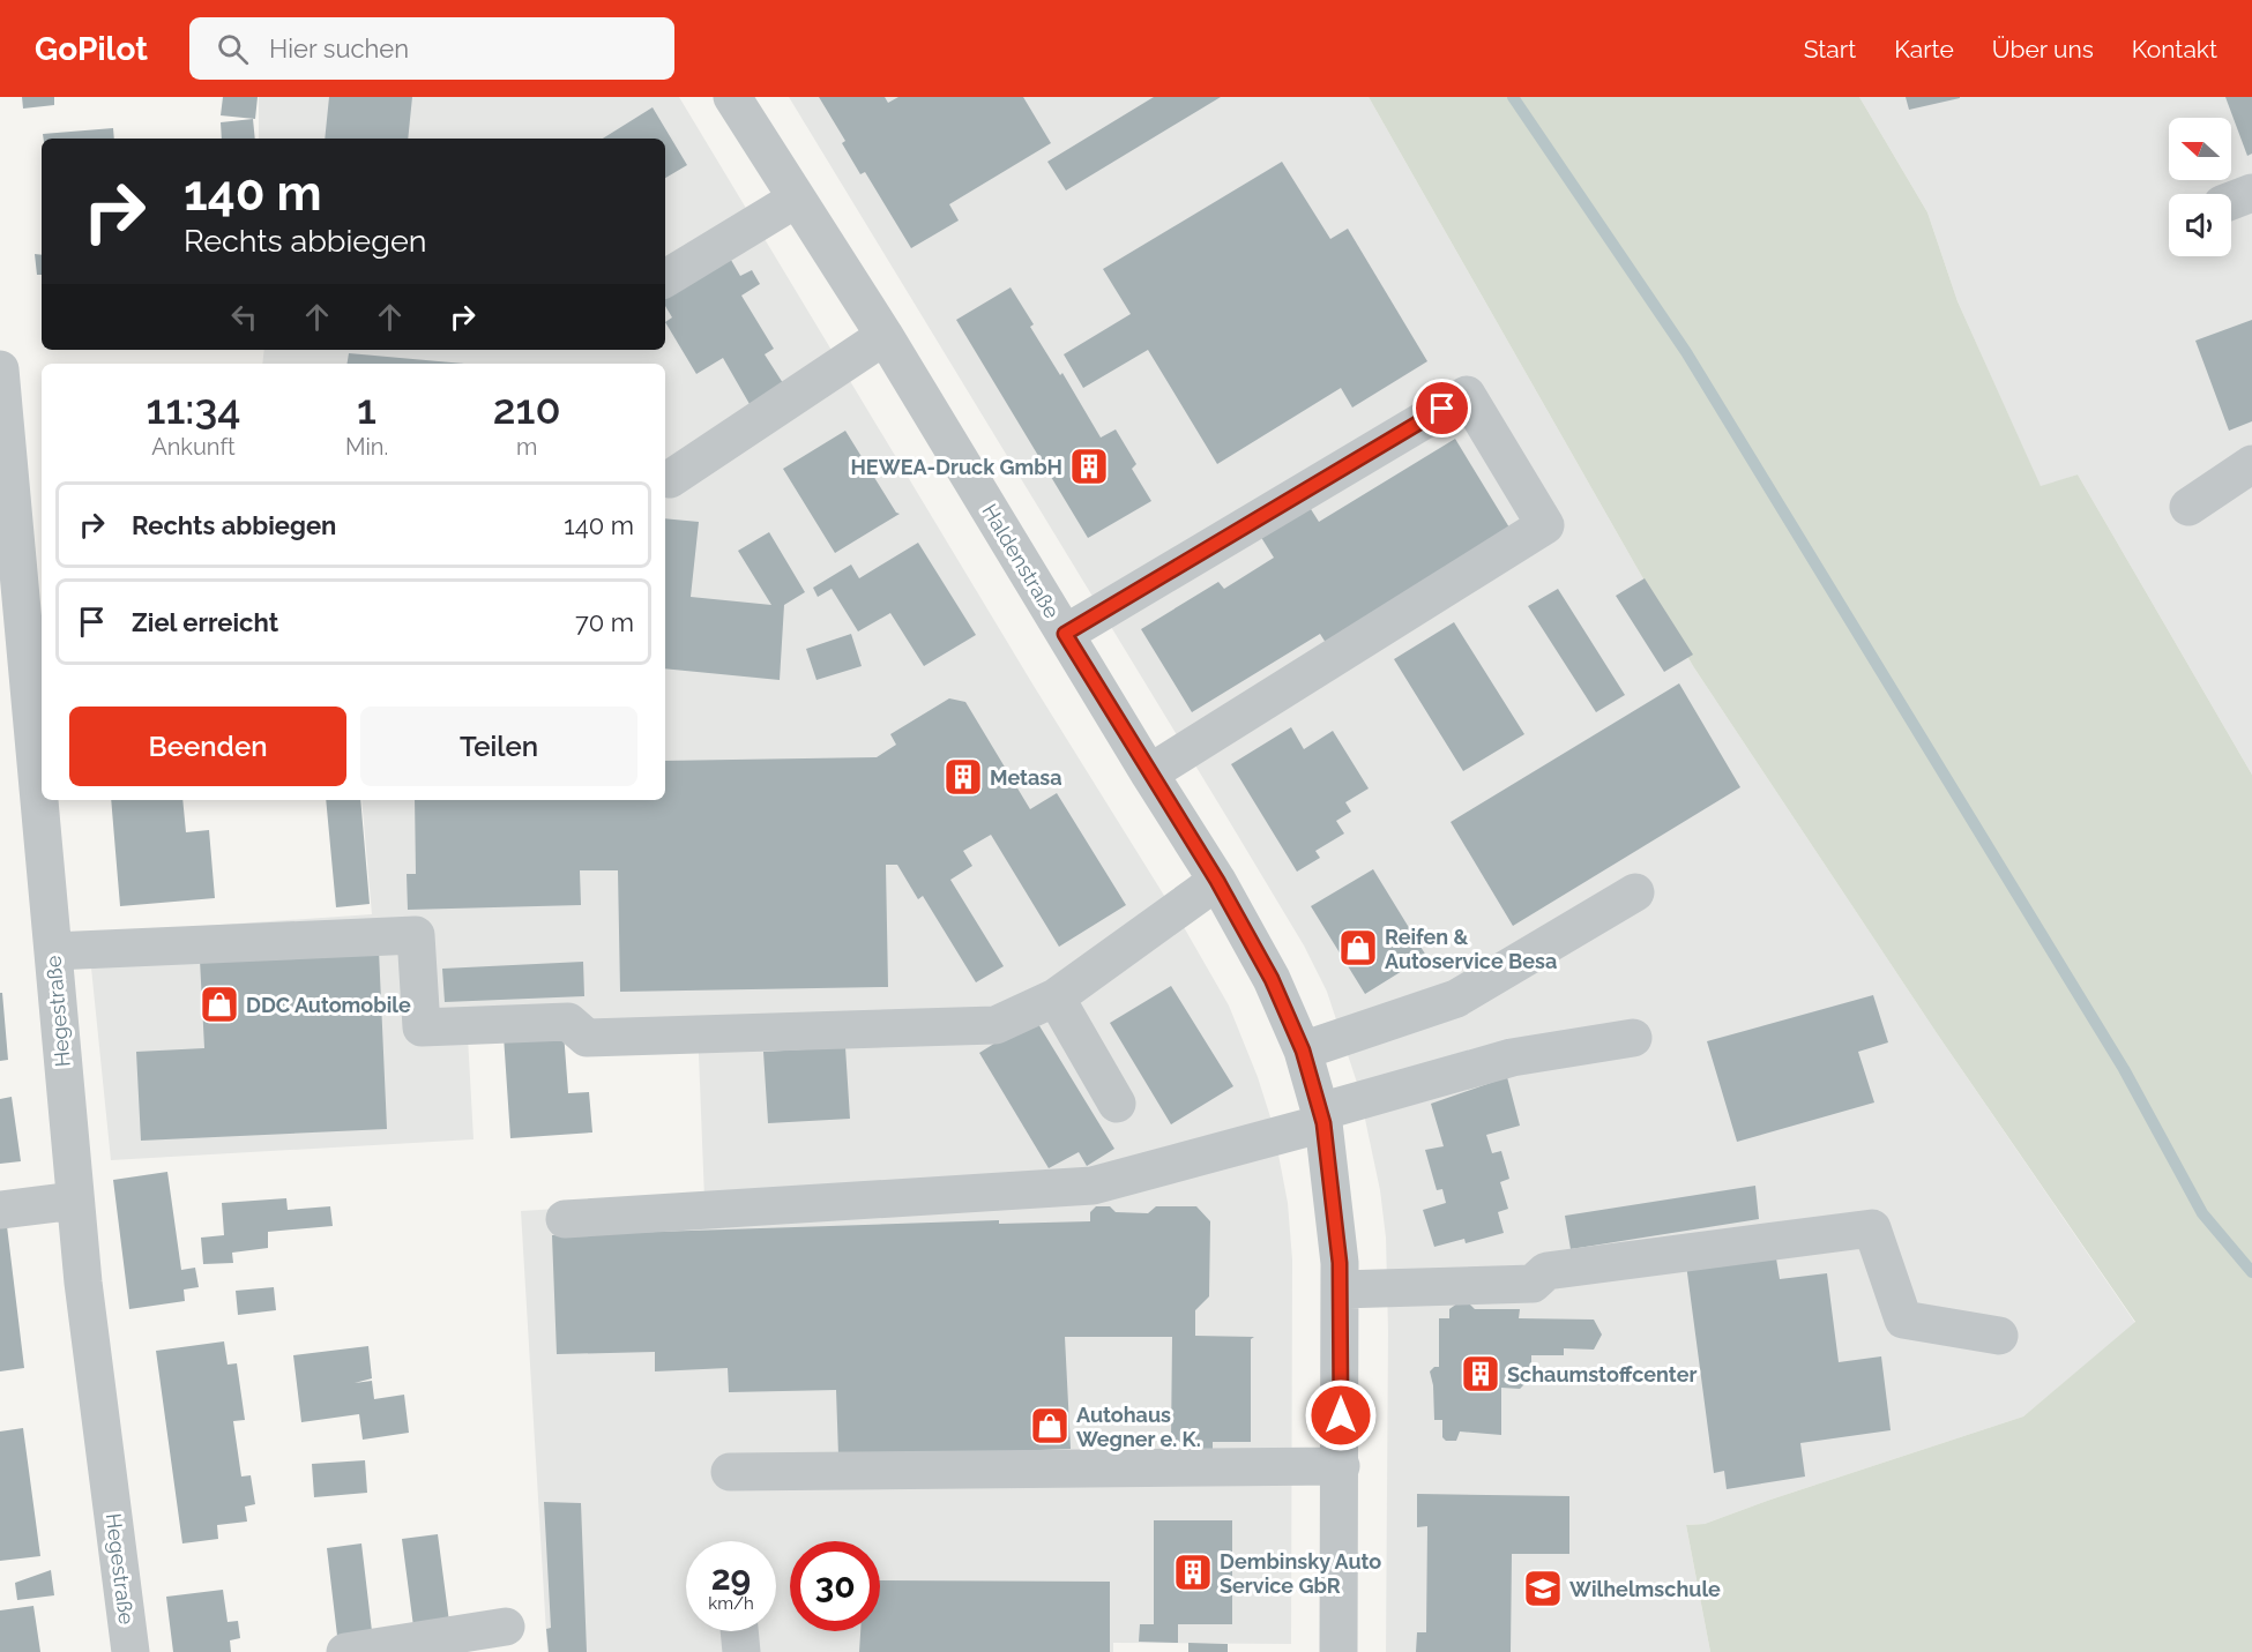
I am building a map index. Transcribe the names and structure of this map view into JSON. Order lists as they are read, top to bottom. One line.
{"streets":{"street":["Haldenstraße","Hegestraße"]},"places":{"building":["HEWEA-Druck GmbH","Metasa","Schaumstoffcenter","Dembinsky Auto Service GbR"],"shop":["Reifen & Autoservice Besa","DDC Automobile","Autohaus Wegner e. K."],"school or university":["Wilhelmschule"]},"north":"left","page":{"header":"GoPilot","search":"Hier suchen","nav":["Start","Karte","Über uns","Kontakt"],"turn":["140 m","Rechts abbiegen"],"eta":["11:34","Ankunft","1","Min.","210","m"],"list":[{"name":"Rechts abbiegen","value":"140 m"},{"name":"Ziel erreicht","value":"70 m"}],"buttons":["Beenden","Teilen"],"speed":"29 km/h","limit":"30"}}
